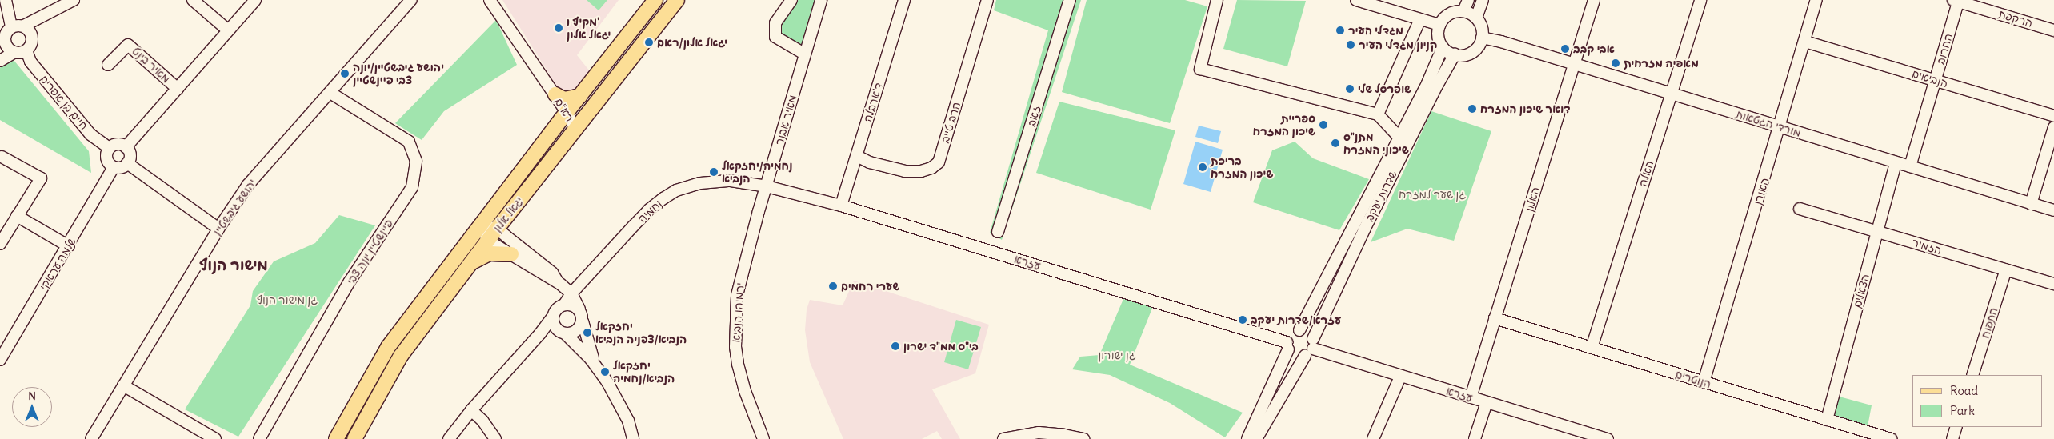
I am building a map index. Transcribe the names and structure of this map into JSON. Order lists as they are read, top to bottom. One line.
{"streets":{"main road":["יגאל אלון"],"street":["הרקפת","החרוב","מאיר בינט","הנביאים","חיים בן אפרים","ד'ארבלה","רא\"ם","זאב","מאיר אבנר","הרב טייב","מורדי הגטאות","האלה","האורן","שדרות יעקב","האלון","יהושע גיבשטיין","נחמיה","הזמיר","פיינשטיין יונה צבי","עזרא","שלמה עראקי","הצאלים","ירמיהו הנביא","התפוח","הנוטרים"]},"crossings":[["הרקפת","החרוב"],["החרוב","הנביאים"],["החרוב","מורדי הגטאות"],["הנביאים","האורן"],["חיים בן אפרים","שלמה עראקי"],["ד'ארבלה","הרב טייב"],["ד'ארבלה","עזרא"],["רא\"ם","יגאל אלון"],["מאיר אבנר","נחמיה"],["מאיר אבנר","עזרא"],["מאיר אבנר","ירמיהו הנביא"],["מורדי הגטאות","האלה"],["מורדי הגטאות","האורן"],["מורדי הגטאות","שדרות יעקב"],["מורדי הגטאות","האלון"],["מורדי הגטאות","הצאלים"],["האלה","הנוטרים"],["האורן","הנוטרים"],["שדרות יעקב","עזרא"],["האלון","עזרא"],["האלון","הנוטרים"],["יהושע גיבשטיין","פיינשטיין יונה צבי"],["נחמיה","עזרא"],["נחמיה","ירמיהו הנביא"],["הזמיר","הצאלים"],["הזמיר","התפוח"],["עזרא","ירמיהו הנביא"],["הצאלים","הנוטרים"]],"districts":["מישור הנוף"],"parks":["גן שער למזרח","גן מישור הנוף","גן ישורון"],"places":["מקיף ו' יגאל אלון","מגדלי העיר","יגאל אלון/ראם","קניון מגדלי העיר","אבי קבב","מאפיה מזרחית","יהושע גיבשטיין/יונה צבי פיינשטיין","שופרסל שלי","דואר שיכון המזרח","ספריית שיכון המזרח","מתנ\"ס שיכוני המזרח","בריכת שיכון המזרח","נחמיה/יחזקאל הנביא","שערי רחמים","עזרא/שדרות יעקב","יחזקאל הנביא/צפניה הנביא","בי\"ס ממ\"ד ישרון","יחזקאל הנביא/נחמיה"],"legend":["Road","Park"],"north":"top"}
